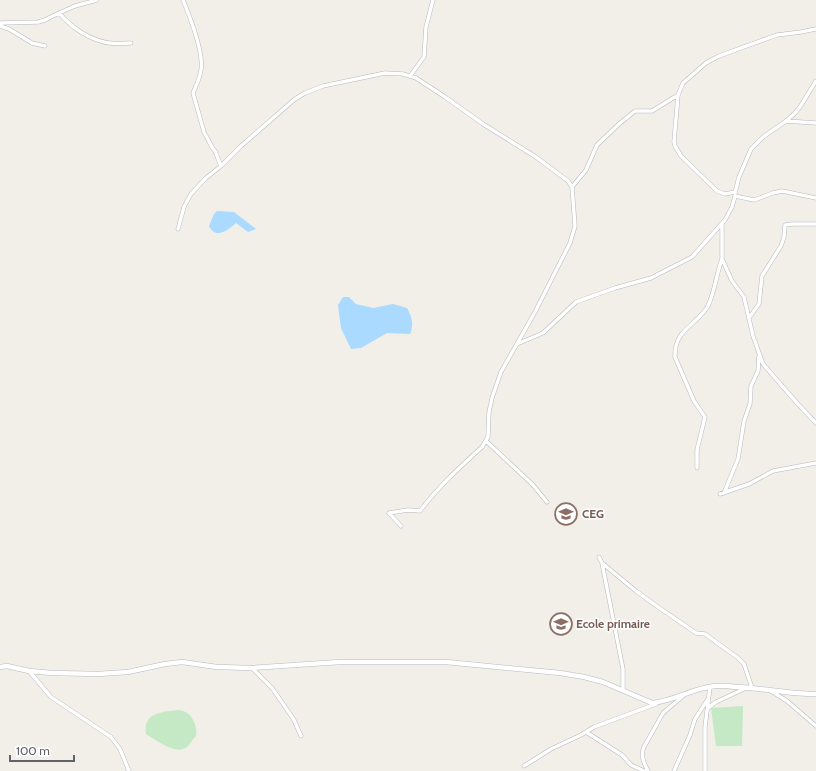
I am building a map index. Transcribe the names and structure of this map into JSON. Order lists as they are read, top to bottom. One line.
{"places":{"school or university":["CEG","Ecole primaire"]},"scale_bar":"100 m"}
